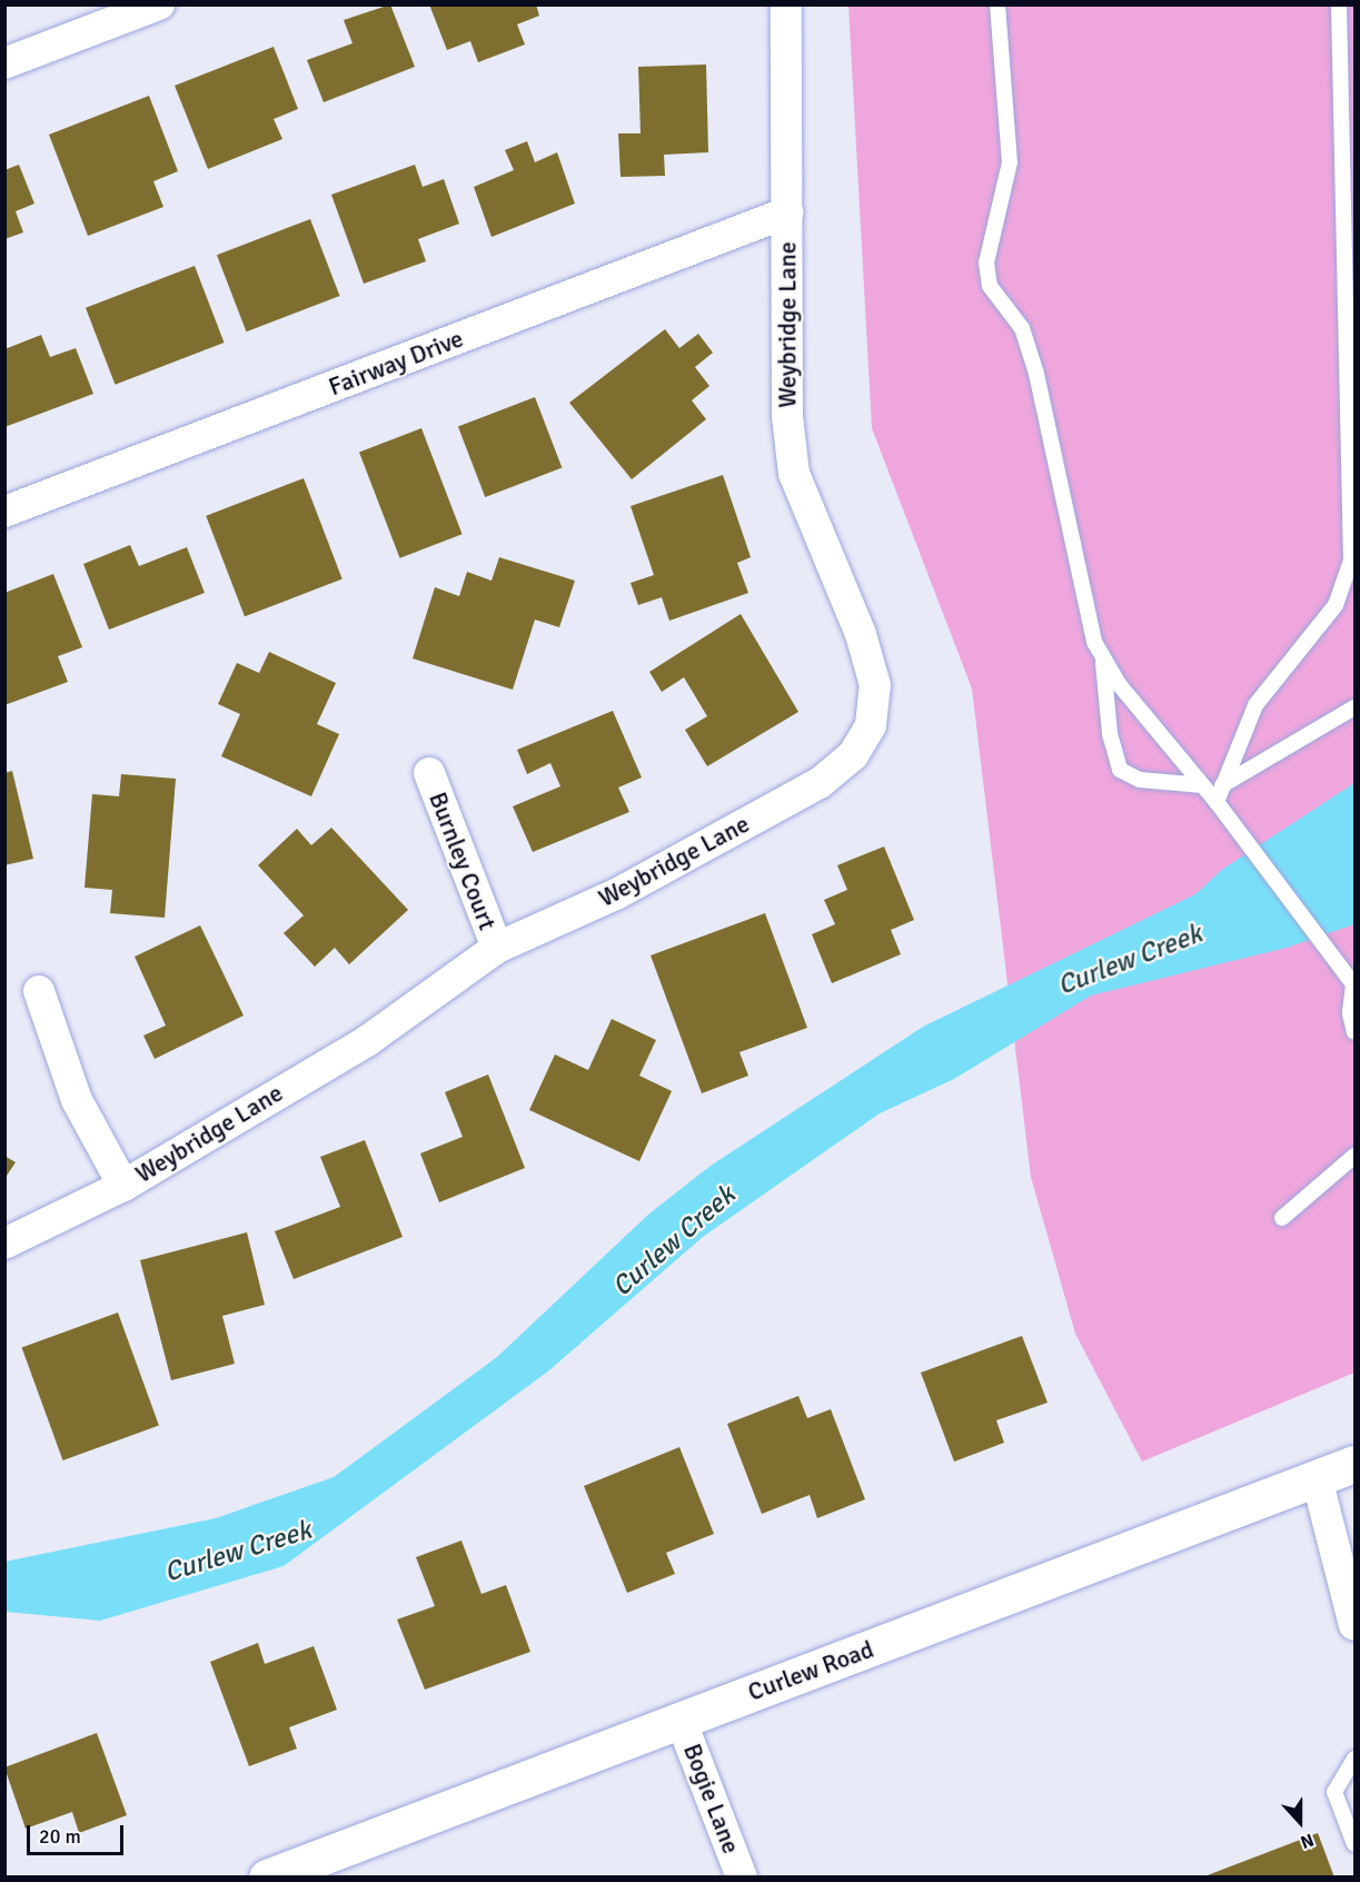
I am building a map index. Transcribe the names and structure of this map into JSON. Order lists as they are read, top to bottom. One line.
{"streets":{"main road":["Curlew Road"],"street":["Weybridge Lane","Fairway Drive","Burnley Court","Bogie Lane"]},"crossings":[["Weybridge Lane","Fairway Drive"],["Weybridge Lane","Burnley Court"],["Curlew Road","Bogie Lane"]],"water":["Curlew Creek"],"scale_bar":"20 m","north":"bottom"}
